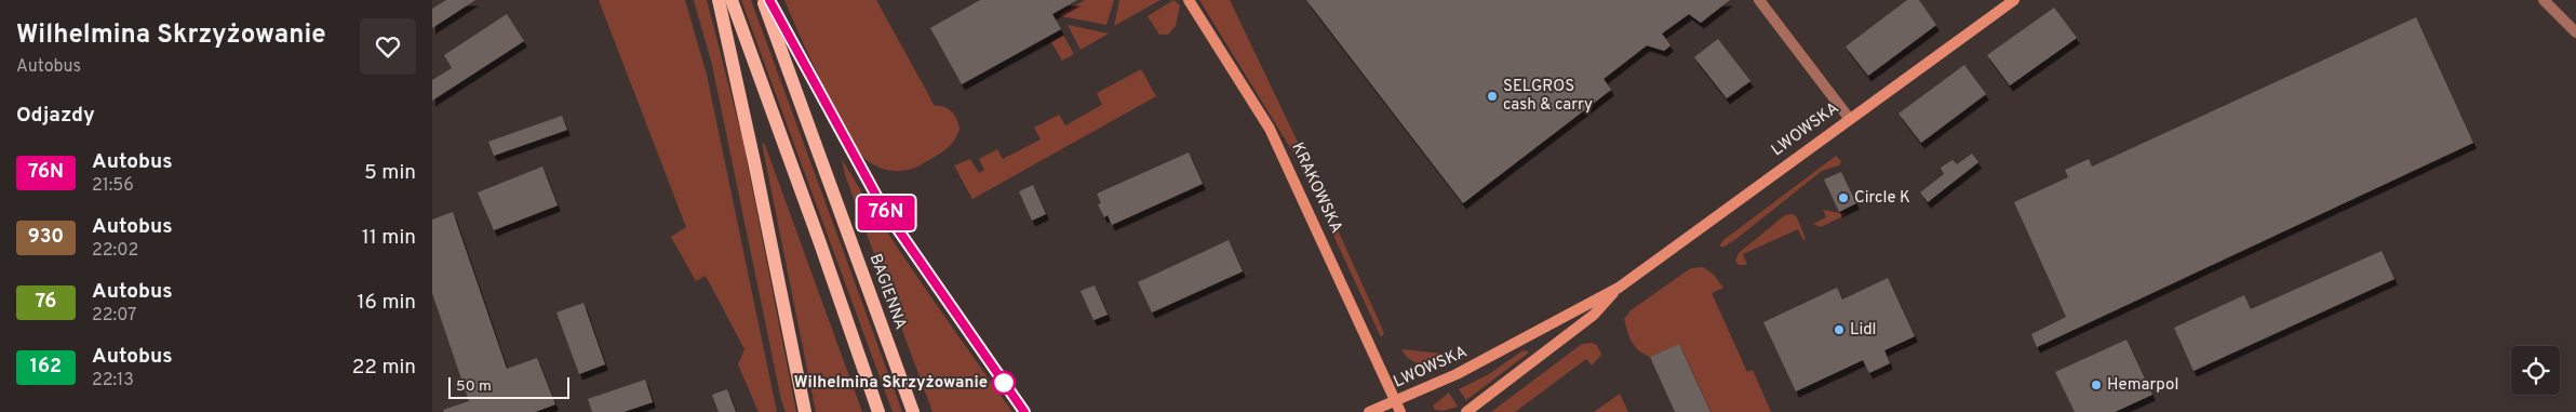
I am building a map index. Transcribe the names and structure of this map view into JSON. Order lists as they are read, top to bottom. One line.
{"streets":{"main road":["BAGIENNA"],"street":["LWOWSKA","KRAKOWSKA"]},"crossings":[["LWOWSKA","KRAKOWSKA"]],"places":["SELGROS cash & carry","Circle K","Lidl","Wilhelmina Skrzyżowanie","Hemarpol"],"lines":["bus line 76N"],"scale_bar":"50 m","page":{"heading":[["Wilhelmina Skrzyżowanie","Autobus"],"Odjazdy"],"on_map":"76N","list":[{"mark":"76N","name":"Autobus","note":"21:56","value":"5 min"},{"mark":"930","name":"Autobus","note":"22:02","value":"11 min"},{"mark":"76","name":"Autobus","note":"22:07","value":"16 min"},{"mark":"162","name":"Autobus","note":"22:13","value":"22 min"}],"scale":"50 m"}}
